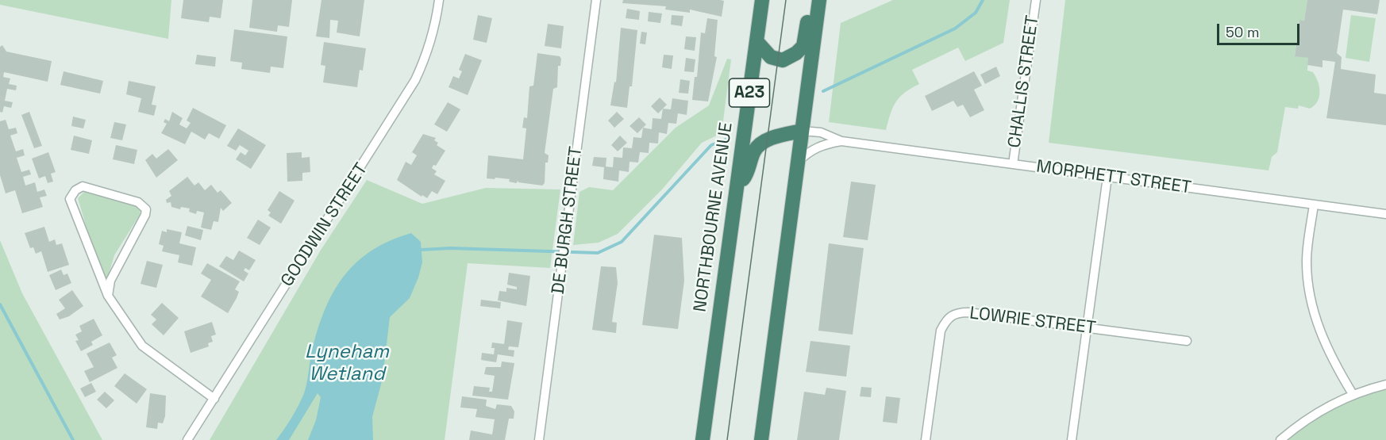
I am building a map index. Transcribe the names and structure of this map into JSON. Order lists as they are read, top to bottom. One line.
{"streets":{"highway":["A23","NORTHBOURNE AVENUE"],"street":["CHALLIS STREET","MORPHETT STREET","DE BURGH STREET","GOODWIN STREET","LOWRIE STREET"]},"crossings":[["CHALLIS STREET","MORPHETT STREET"]],"water":["Lyneham Wetland"],"scale_bar":"50 m"}
